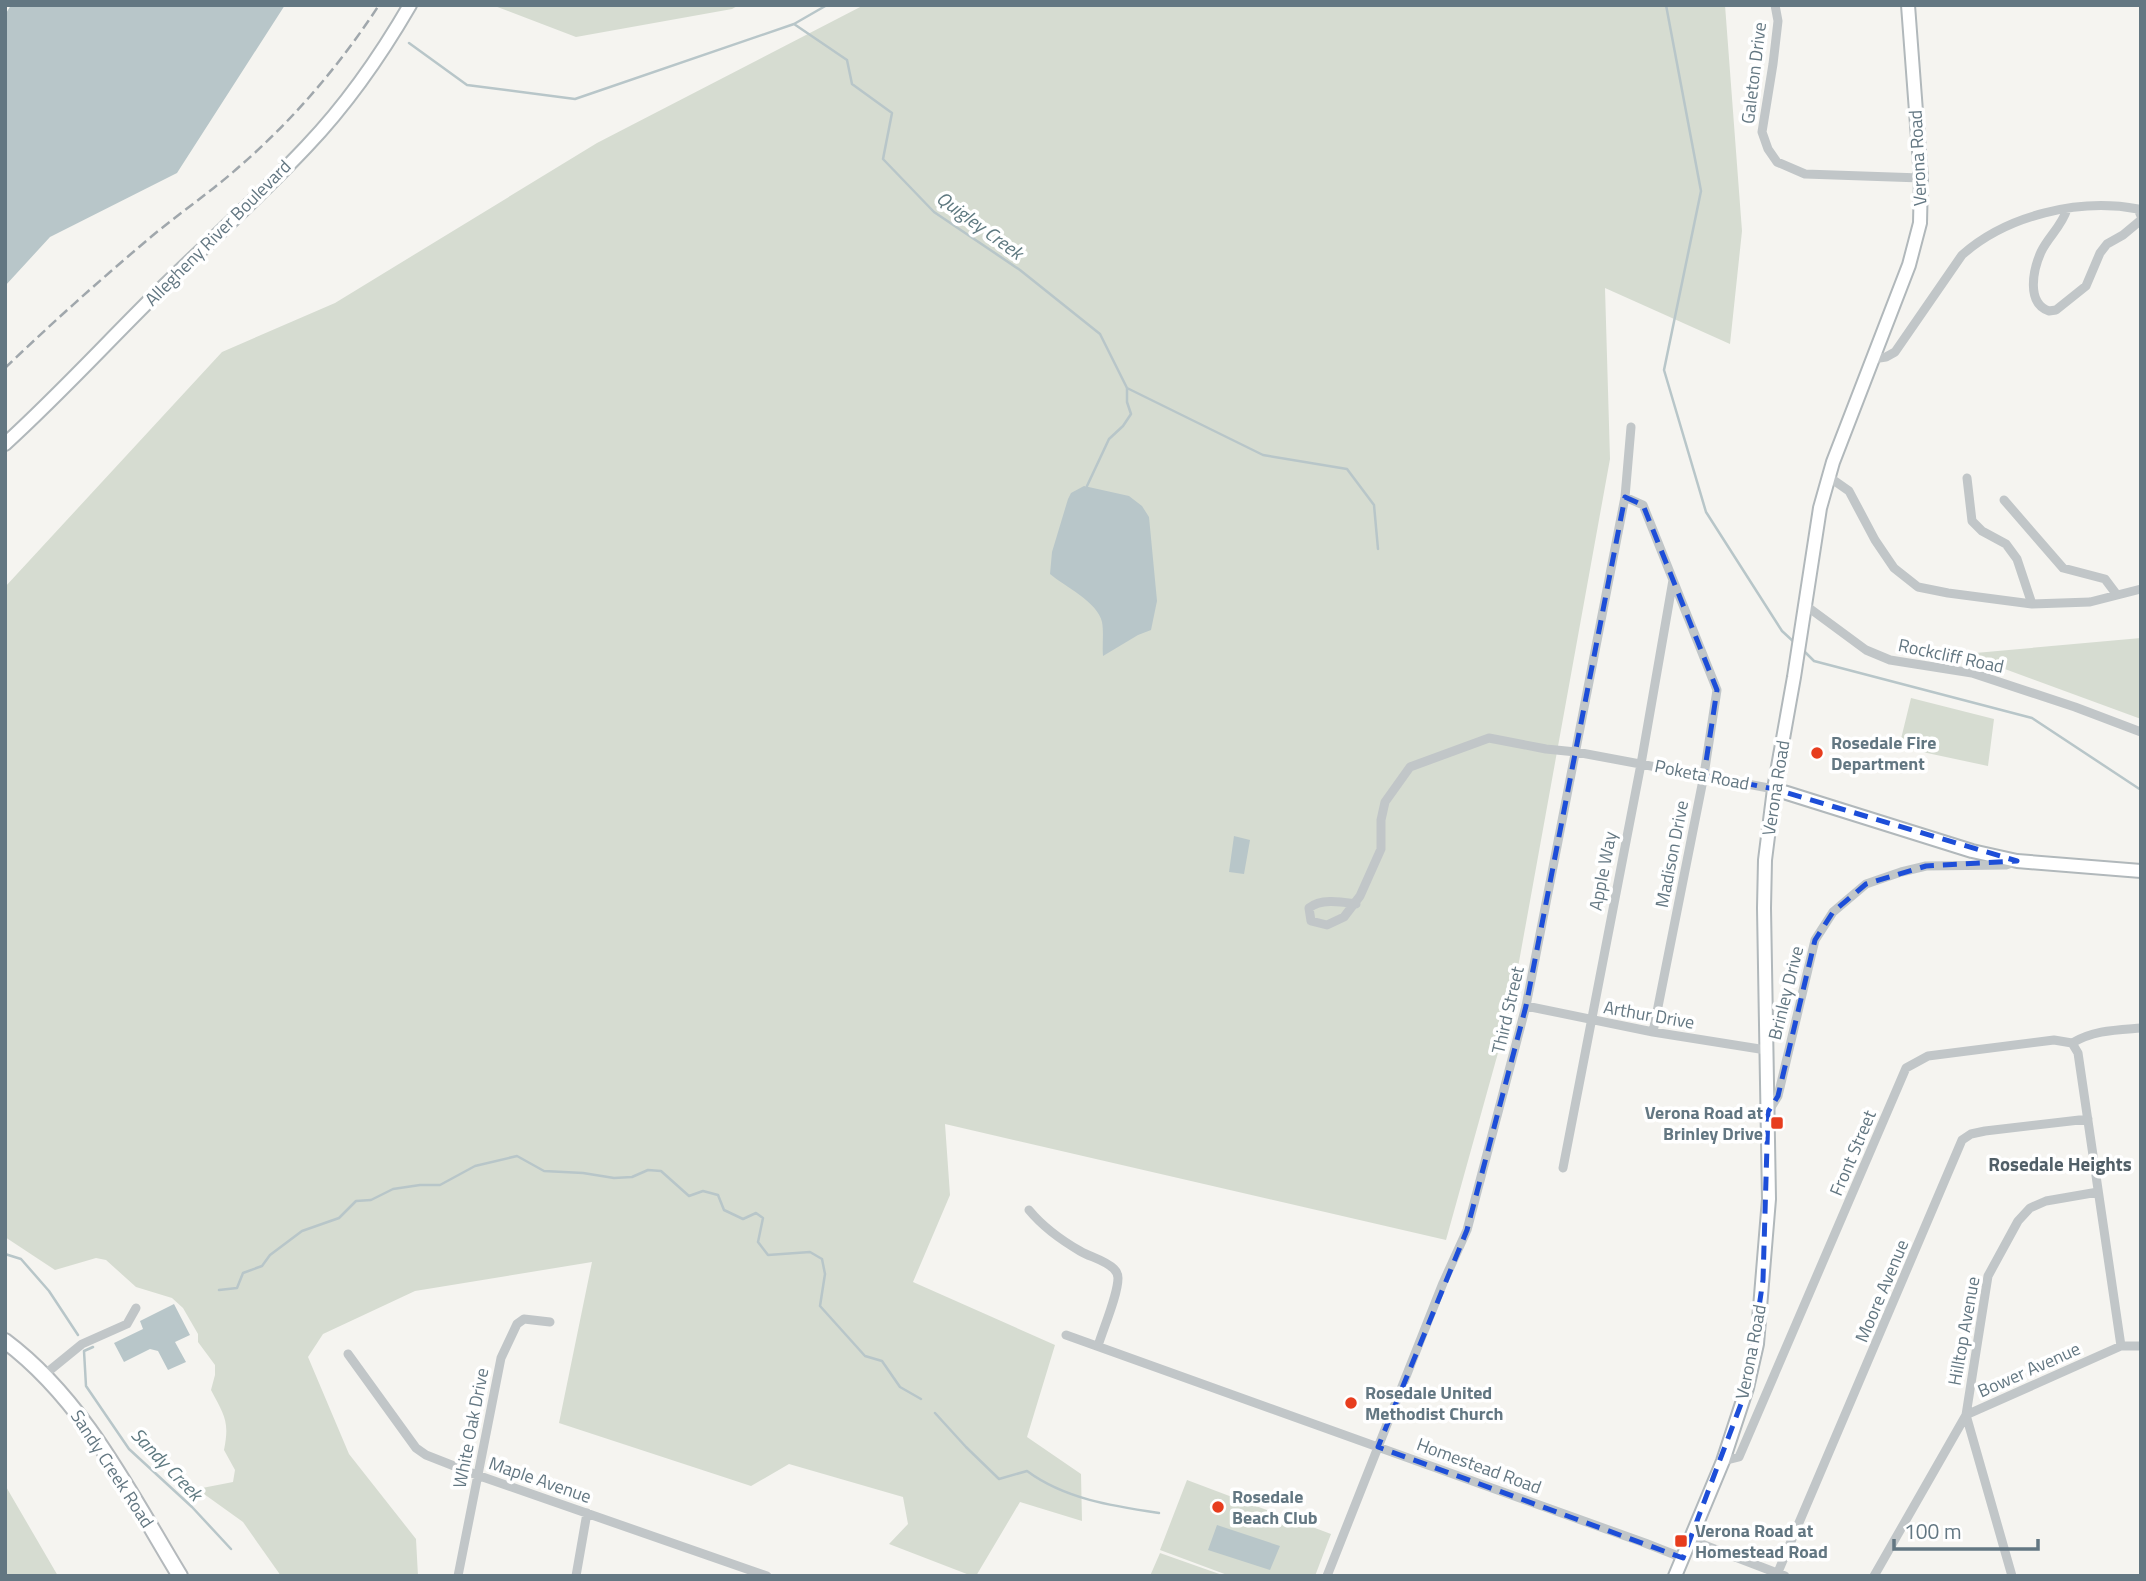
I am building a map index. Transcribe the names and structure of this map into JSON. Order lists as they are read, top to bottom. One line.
{"streets":{"main road":["Sandy Creek Road"],"street":["Galeton Drive","Verona Road","Allegheny River Boulevard","Rockcliff Road","Poketa Road","Madison Drive","Apple Way","Brinley Drive","Third Street","Arthur Drive","Front Street","Moore Avenue","Hilltop Avenue","Bower Avenue","White Oak Drive","Homestead Road","Maple Avenue"]},"crossings":[["Galeton Drive","Verona Road"],["Verona Road","Rockcliff Road"],["Verona Road","Poketa Road"],["Verona Road","Brinley Drive"],["Verona Road","Arthur Drive"],["Verona Road","Front Street"],["Verona Road","Homestead Road"],["Poketa Road","Madison Drive"],["Poketa Road","Apple Way"],["Poketa Road","Brinley Drive"],["Poketa Road","Third Street"],["Madison Drive","Apple Way"],["Madison Drive","Third Street"],["Madison Drive","Arthur Drive"],["Apple Way","Arthur Drive"],["Third Street","Arthur Drive"],["Third Street","Homestead Road"],["Hilltop Avenue","Bower Avenue"],["White Oak Drive","Maple Avenue"]],"districts":["Rosedale Heights"],"water":["Quigley Creek","Sandy Creek"],"places":{"other":["Rosedale Fire Department","Rosedale United Methodist Church","Rosedale Beach Club"],"transit":["Verona Road at Brinley Drive","Verona Road at Homestead Road"]},"scale_bar":"100 m"}
